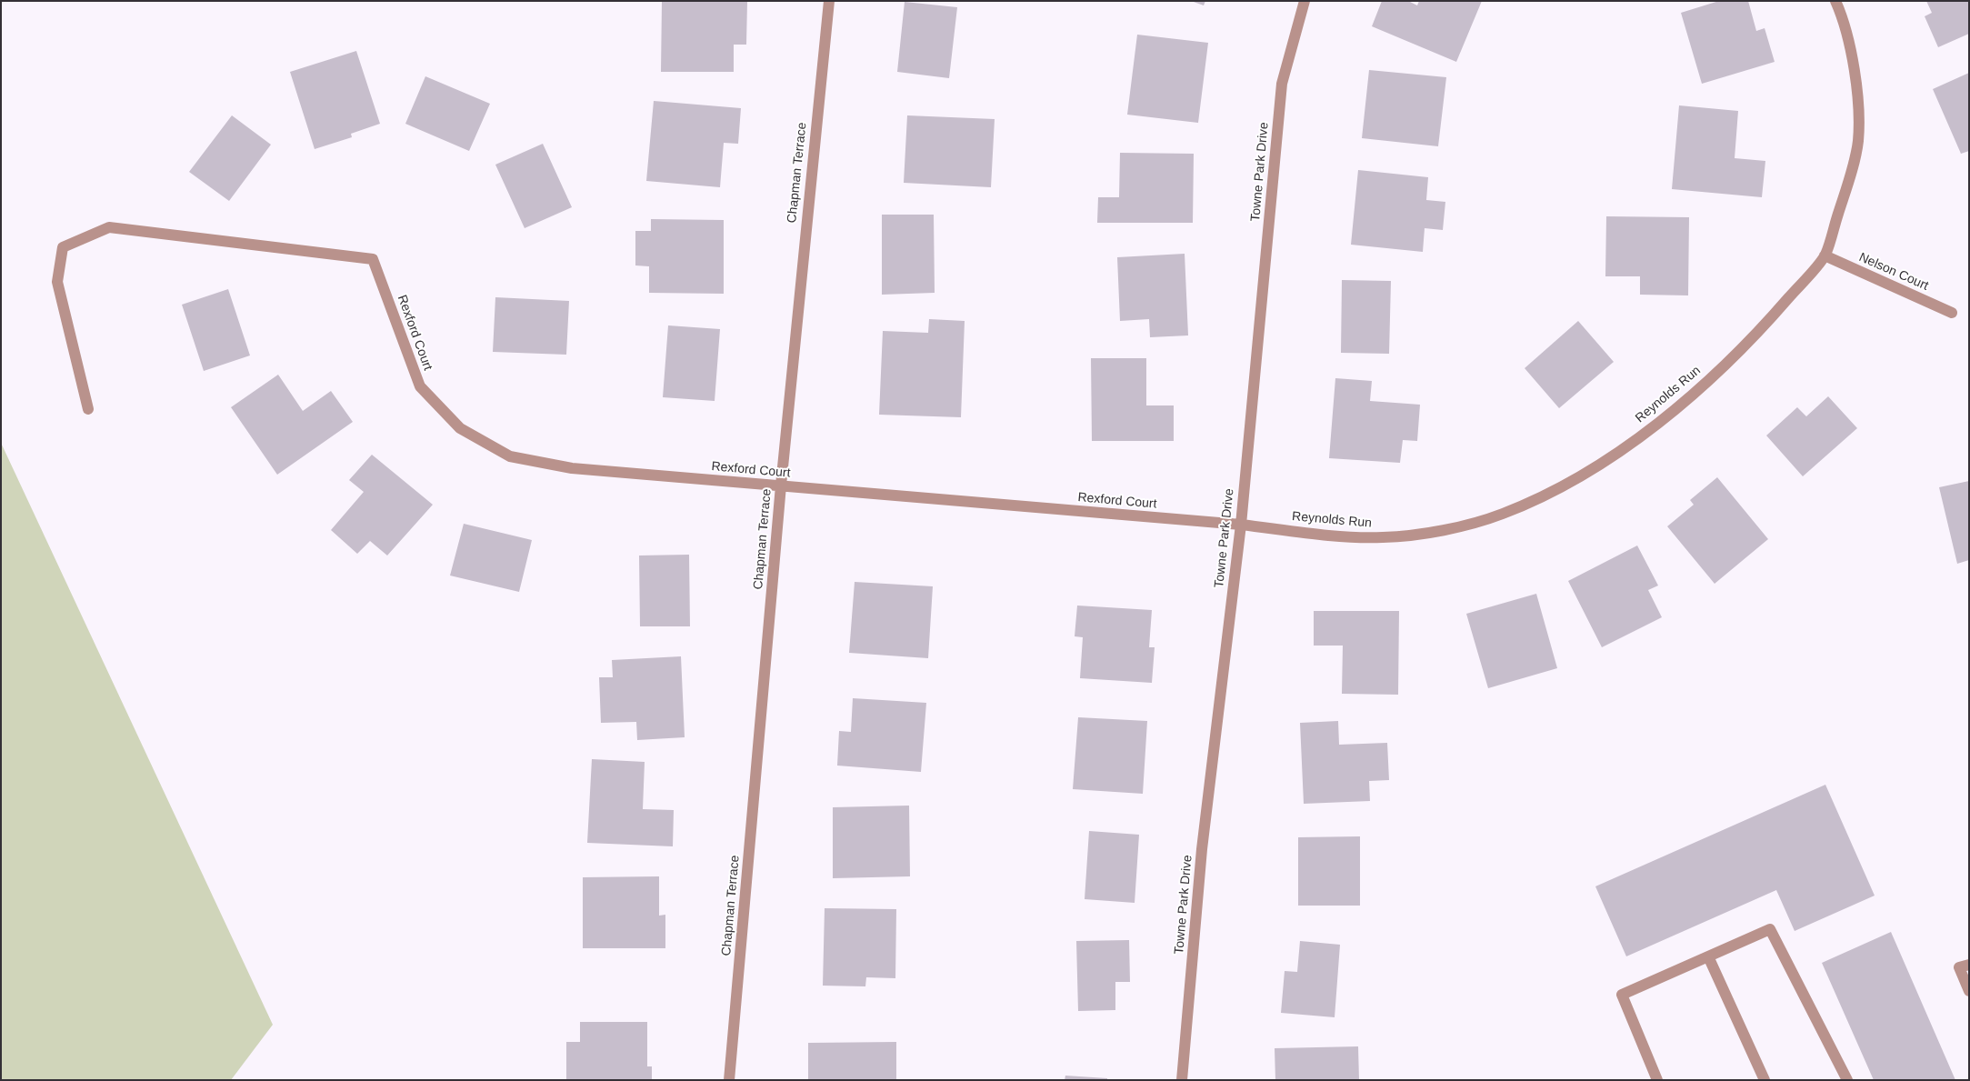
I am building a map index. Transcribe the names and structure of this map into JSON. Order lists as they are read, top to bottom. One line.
{"streets":{"street":["Towne Park Drive","Chapman Terrace","Nelson Court","Rexford Court","Reynolds Run"]},"crossings":[["Towne Park Drive","Rexford Court"],["Towne Park Drive","Reynolds Run"],["Chapman Terrace","Rexford Court"],["Nelson Court","Reynolds Run"],["Rexford Court","Reynolds Run"]]}
